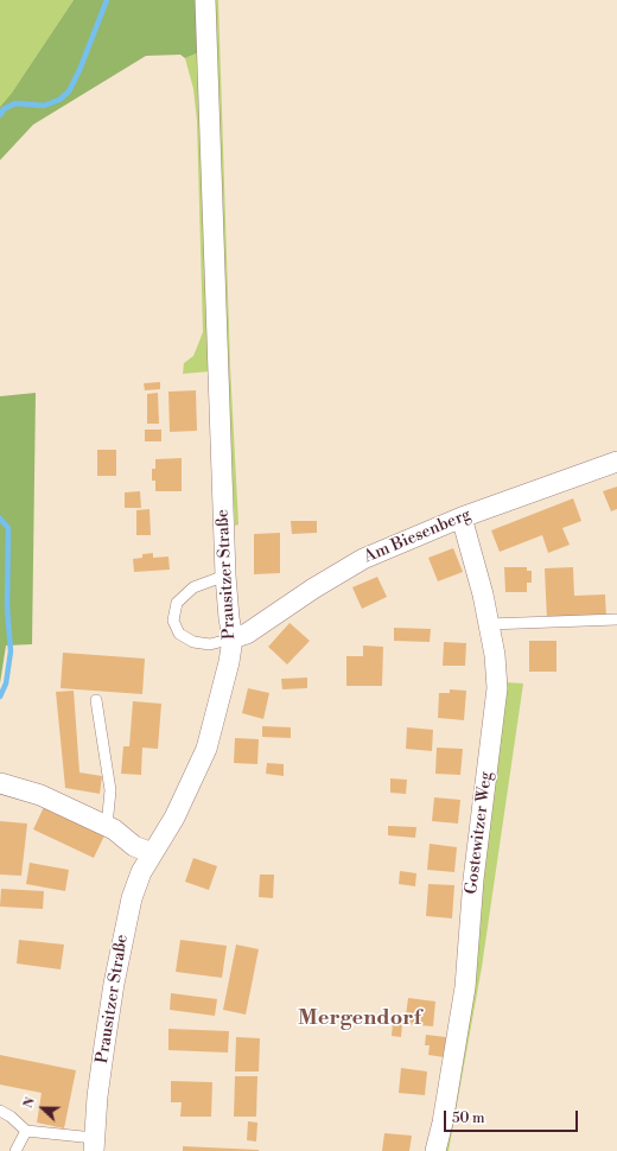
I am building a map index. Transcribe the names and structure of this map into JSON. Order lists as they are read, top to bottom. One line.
{"streets":{"street":["Am Biesenberg","Prausitzer Straße","Gostewitzer Weg"]},"crossings":[["Am Biesenberg","Prausitzer Straße"],["Am Biesenberg","Gostewitzer Weg"]],"districts":["Mergendorf"],"scale_bar":"50 m","north":"left"}
